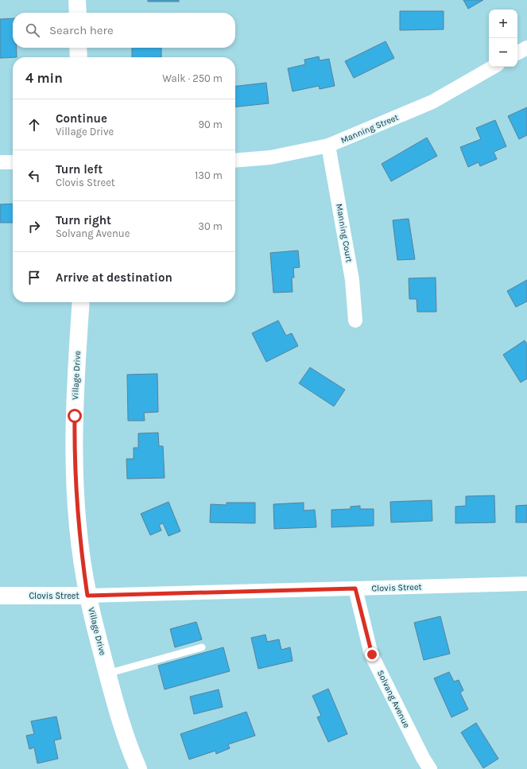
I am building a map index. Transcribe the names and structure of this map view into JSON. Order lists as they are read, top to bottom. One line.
{"streets":{"main road":["Village Drive","Clovis Street"],"street":["Manning Street","Manning Court","Solvang Avenue"]},"crossings":[["Manning Street","Manning Court"],["Village Drive","Clovis Street"],["Clovis Street","Solvang Avenue"]],"page":{"map_buttons":["+","−"],"search":"Search here","heading":["4 min","Walk · 250 m"],"list":[["Continue","Village Drive","90 m"],["Turn left","Clovis Street","130 m"],["Turn right","Solvang Avenue","30 m"],"Arrive at destination"]}}
